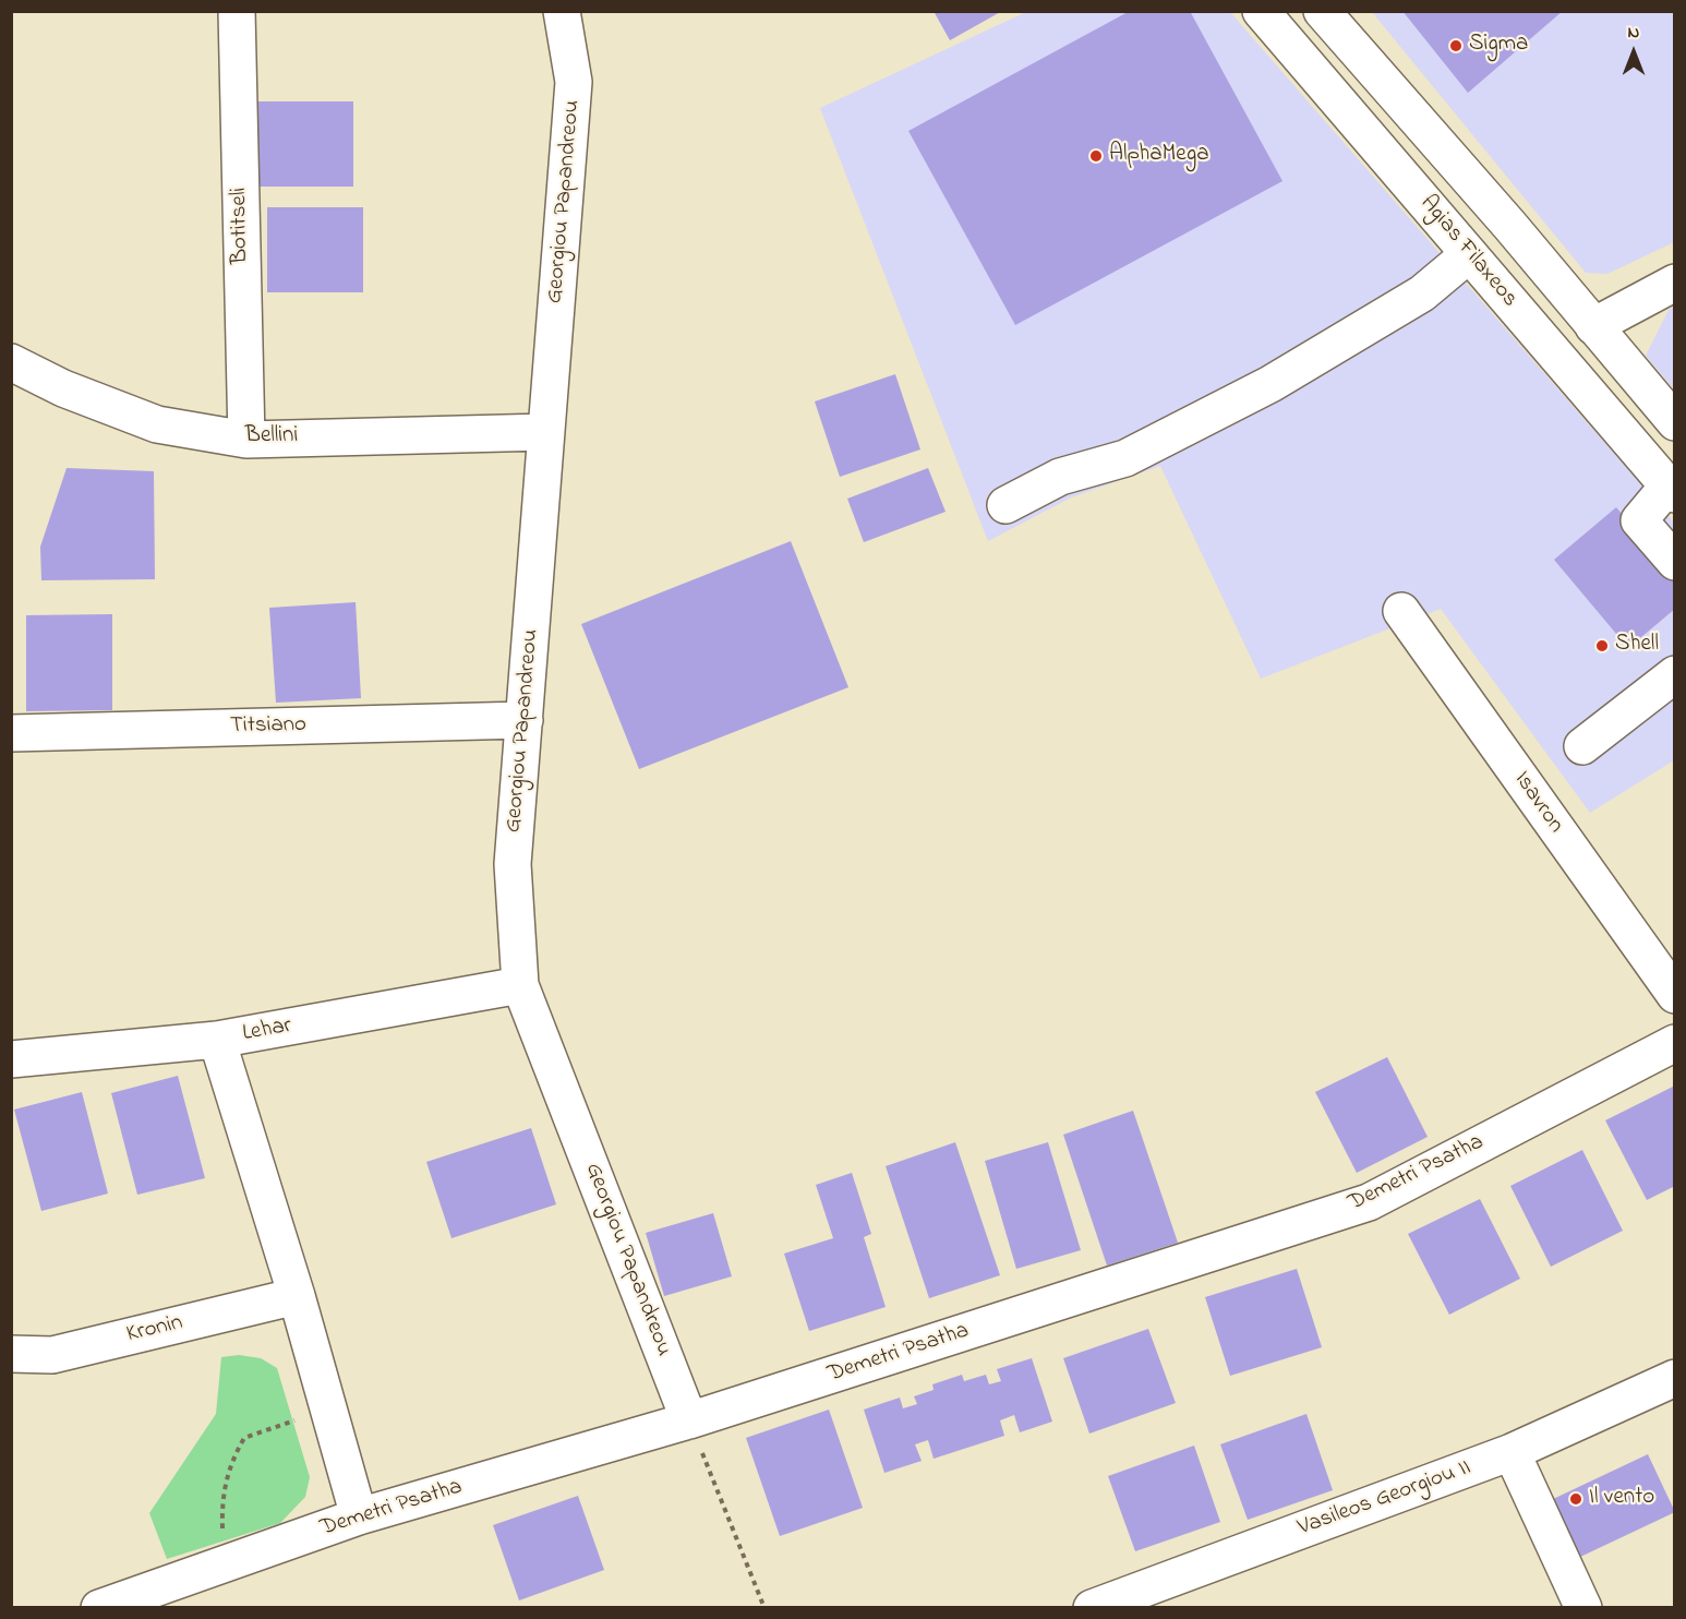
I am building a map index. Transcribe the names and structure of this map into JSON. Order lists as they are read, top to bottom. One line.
{"streets":{"street":["Georgiou Papandreou","Botitseli","Agias Filaxeos","Bellini","Titsiano","Isavron","Lehar","Demetri Psatha","Kronin","Vasileos Georgiou II"]},"crossings":[["Georgiou Papandreou","Bellini"],["Georgiou Papandreou","Titsiano"],["Georgiou Papandreou","Lehar"],["Georgiou Papandreou","Demetri Psatha"],["Botitseli","Bellini"]],"places":["Sigma","AlphaMega","Shell","Il vento"],"north":"top"}
